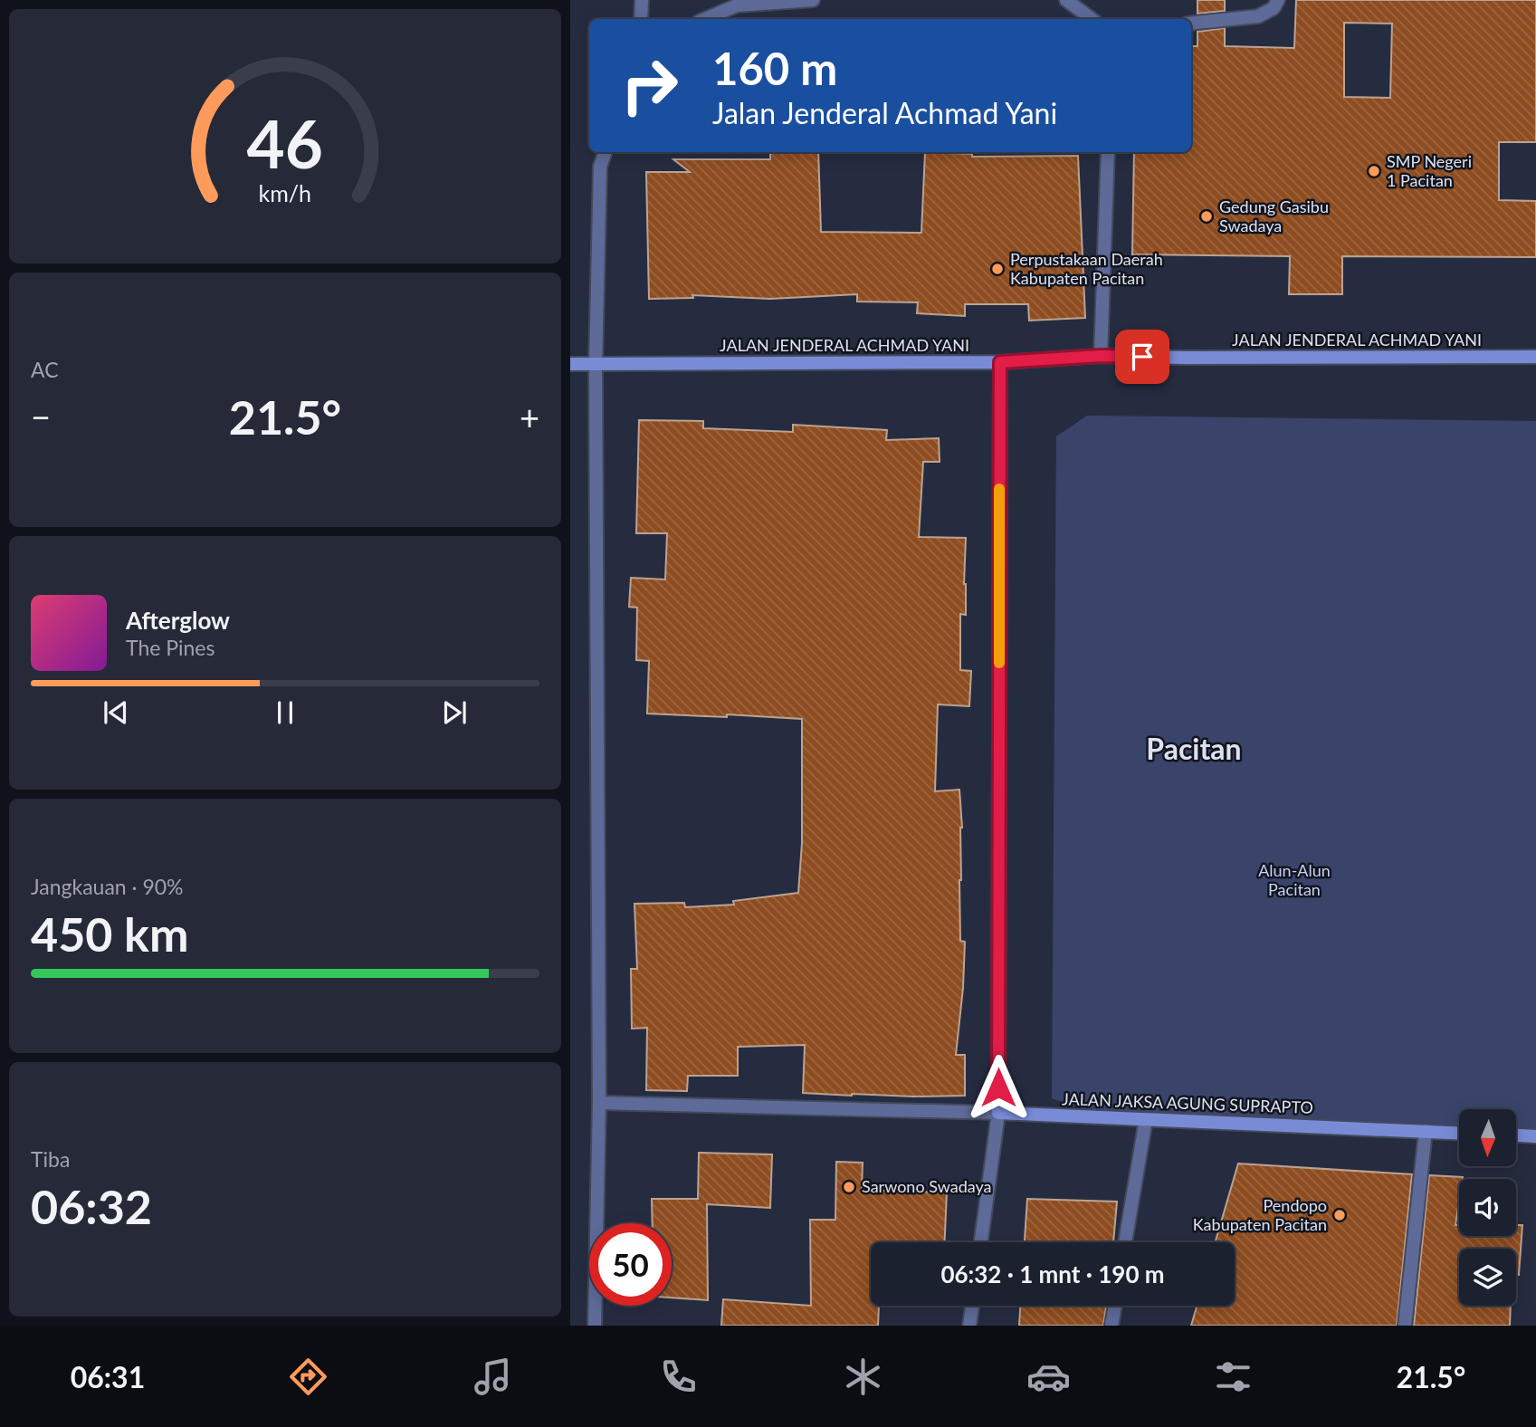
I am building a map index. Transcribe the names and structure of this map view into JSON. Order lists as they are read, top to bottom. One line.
{"streets":{"main road":["JALAN JENDERAL ACHMAD YANI","JALAN JAKSA AGUNG SUPRAPTO"]},"districts":["Pacitan"],"parks":["Alun-Alun Pacitan"],"places":["SMP Negeri 1 Pacitan","Gedung Gasibu Swadaya","Perpustakaan Daerah Kabupaten Pacitan","Sarwono Swadaya","Pendopo Kabupaten Pacitan"],"north":"bottom","page":{"turn":["160 m","Jalan Jenderal Achmad Yani"],"tile":["AC",["Jangkauan · 90%","450 km"],["Tiba","06:32"]],"heat":["−","21.5°","+"],"song":["Afterglow","The Pines"],"limit":"50","trip":"06:32 · 1 mnt · 190 m","tabs":["06:31","21.5°"],"gauge":["46","km/h"]}}
